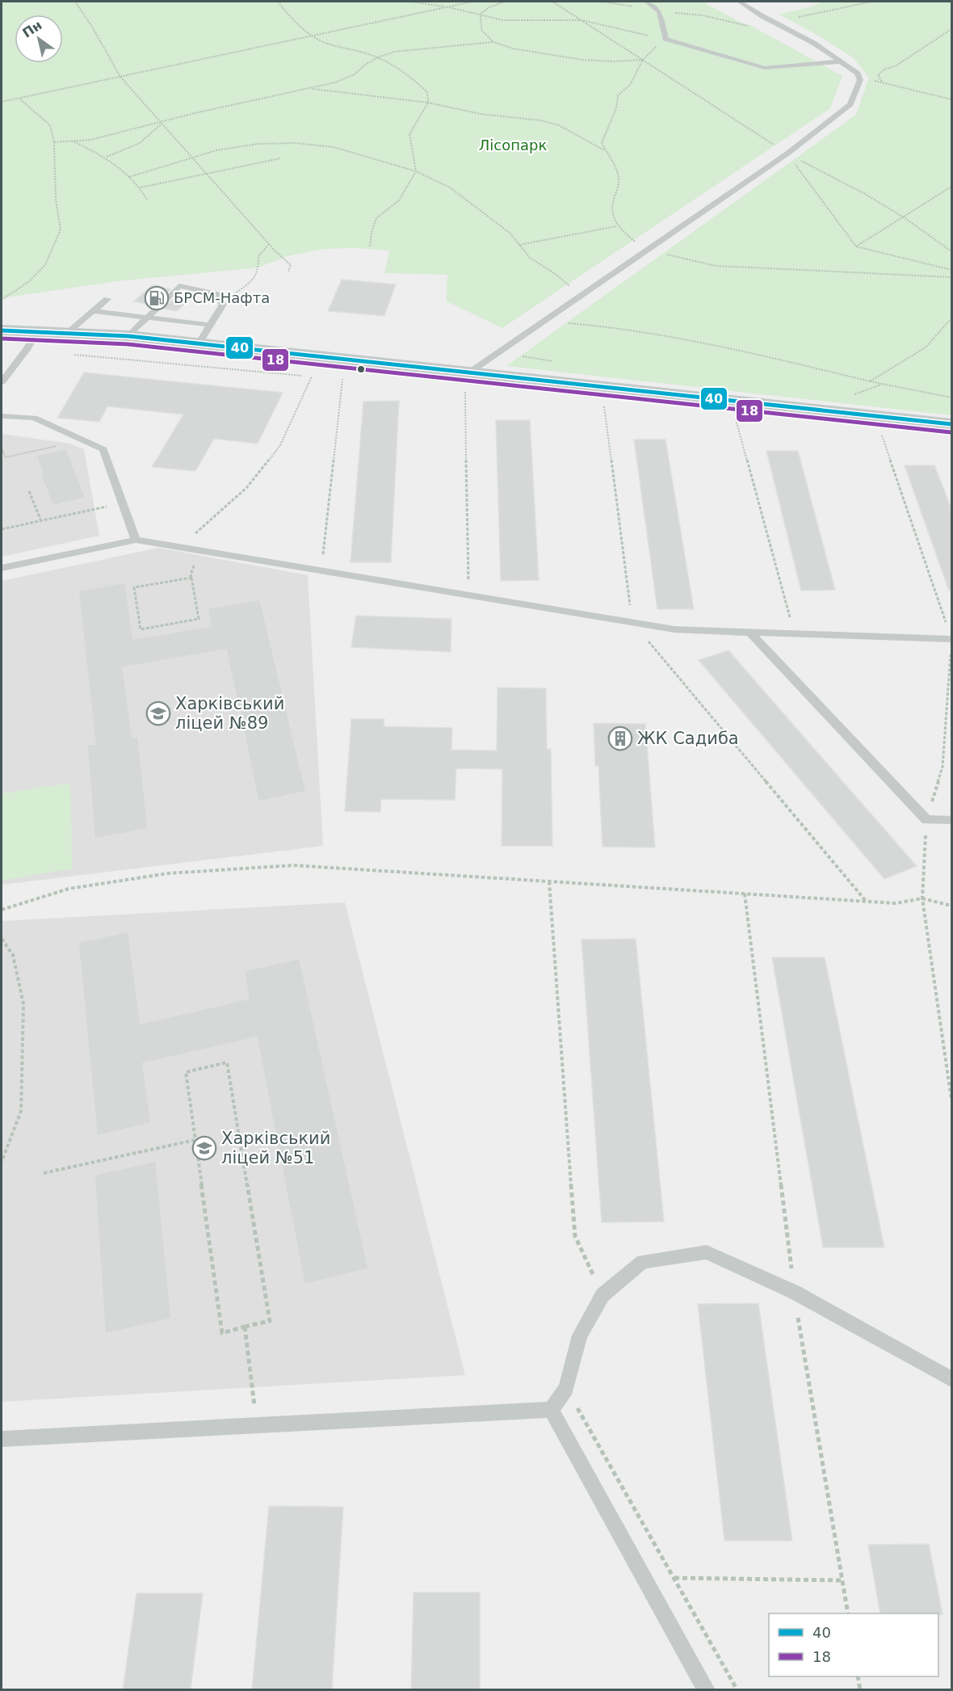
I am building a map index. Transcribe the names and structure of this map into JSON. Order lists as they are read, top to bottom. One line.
{"parks":["Лісопарк"],"places":{"fuel station":["БРСМ-Нафта"],"school or university":["Харківський ліцей №89","Харківський ліцей №51"],"building":["ЖК Садиба"]},"lines":["transit line 40","transit line 18"],"legend":["40","18"],"north":"top left"}
